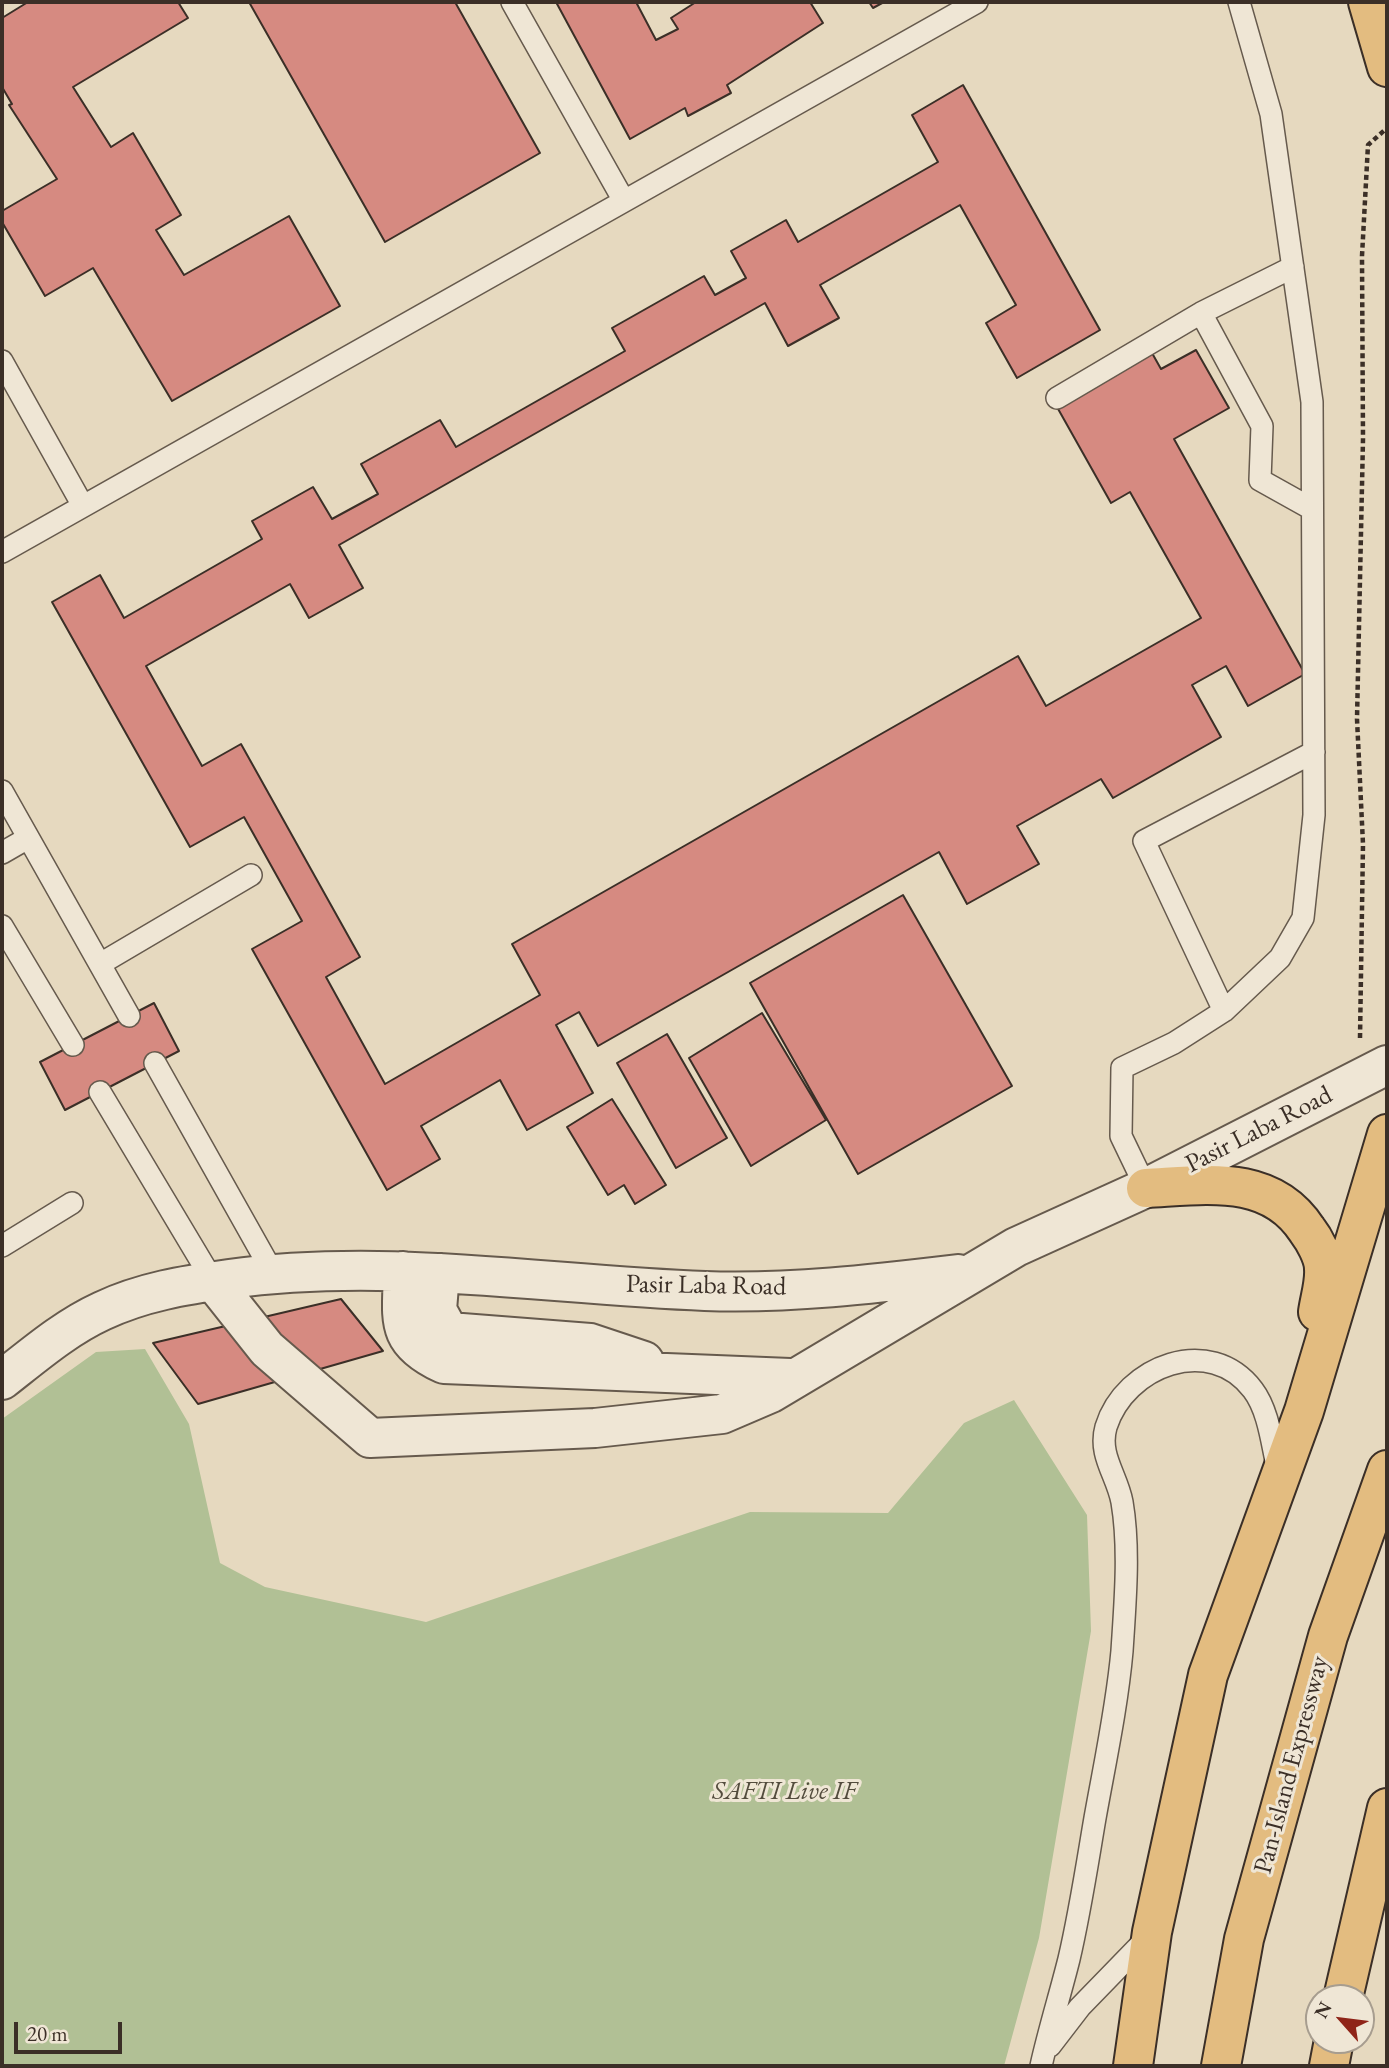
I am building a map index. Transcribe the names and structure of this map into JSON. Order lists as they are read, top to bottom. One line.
{"streets":{"highway":["Pan-Island Expressway"],"street":["Pasir Laba Road"]},"parks":["SAFTI Live IF"],"scale_bar":"20 m","north":"top left"}
